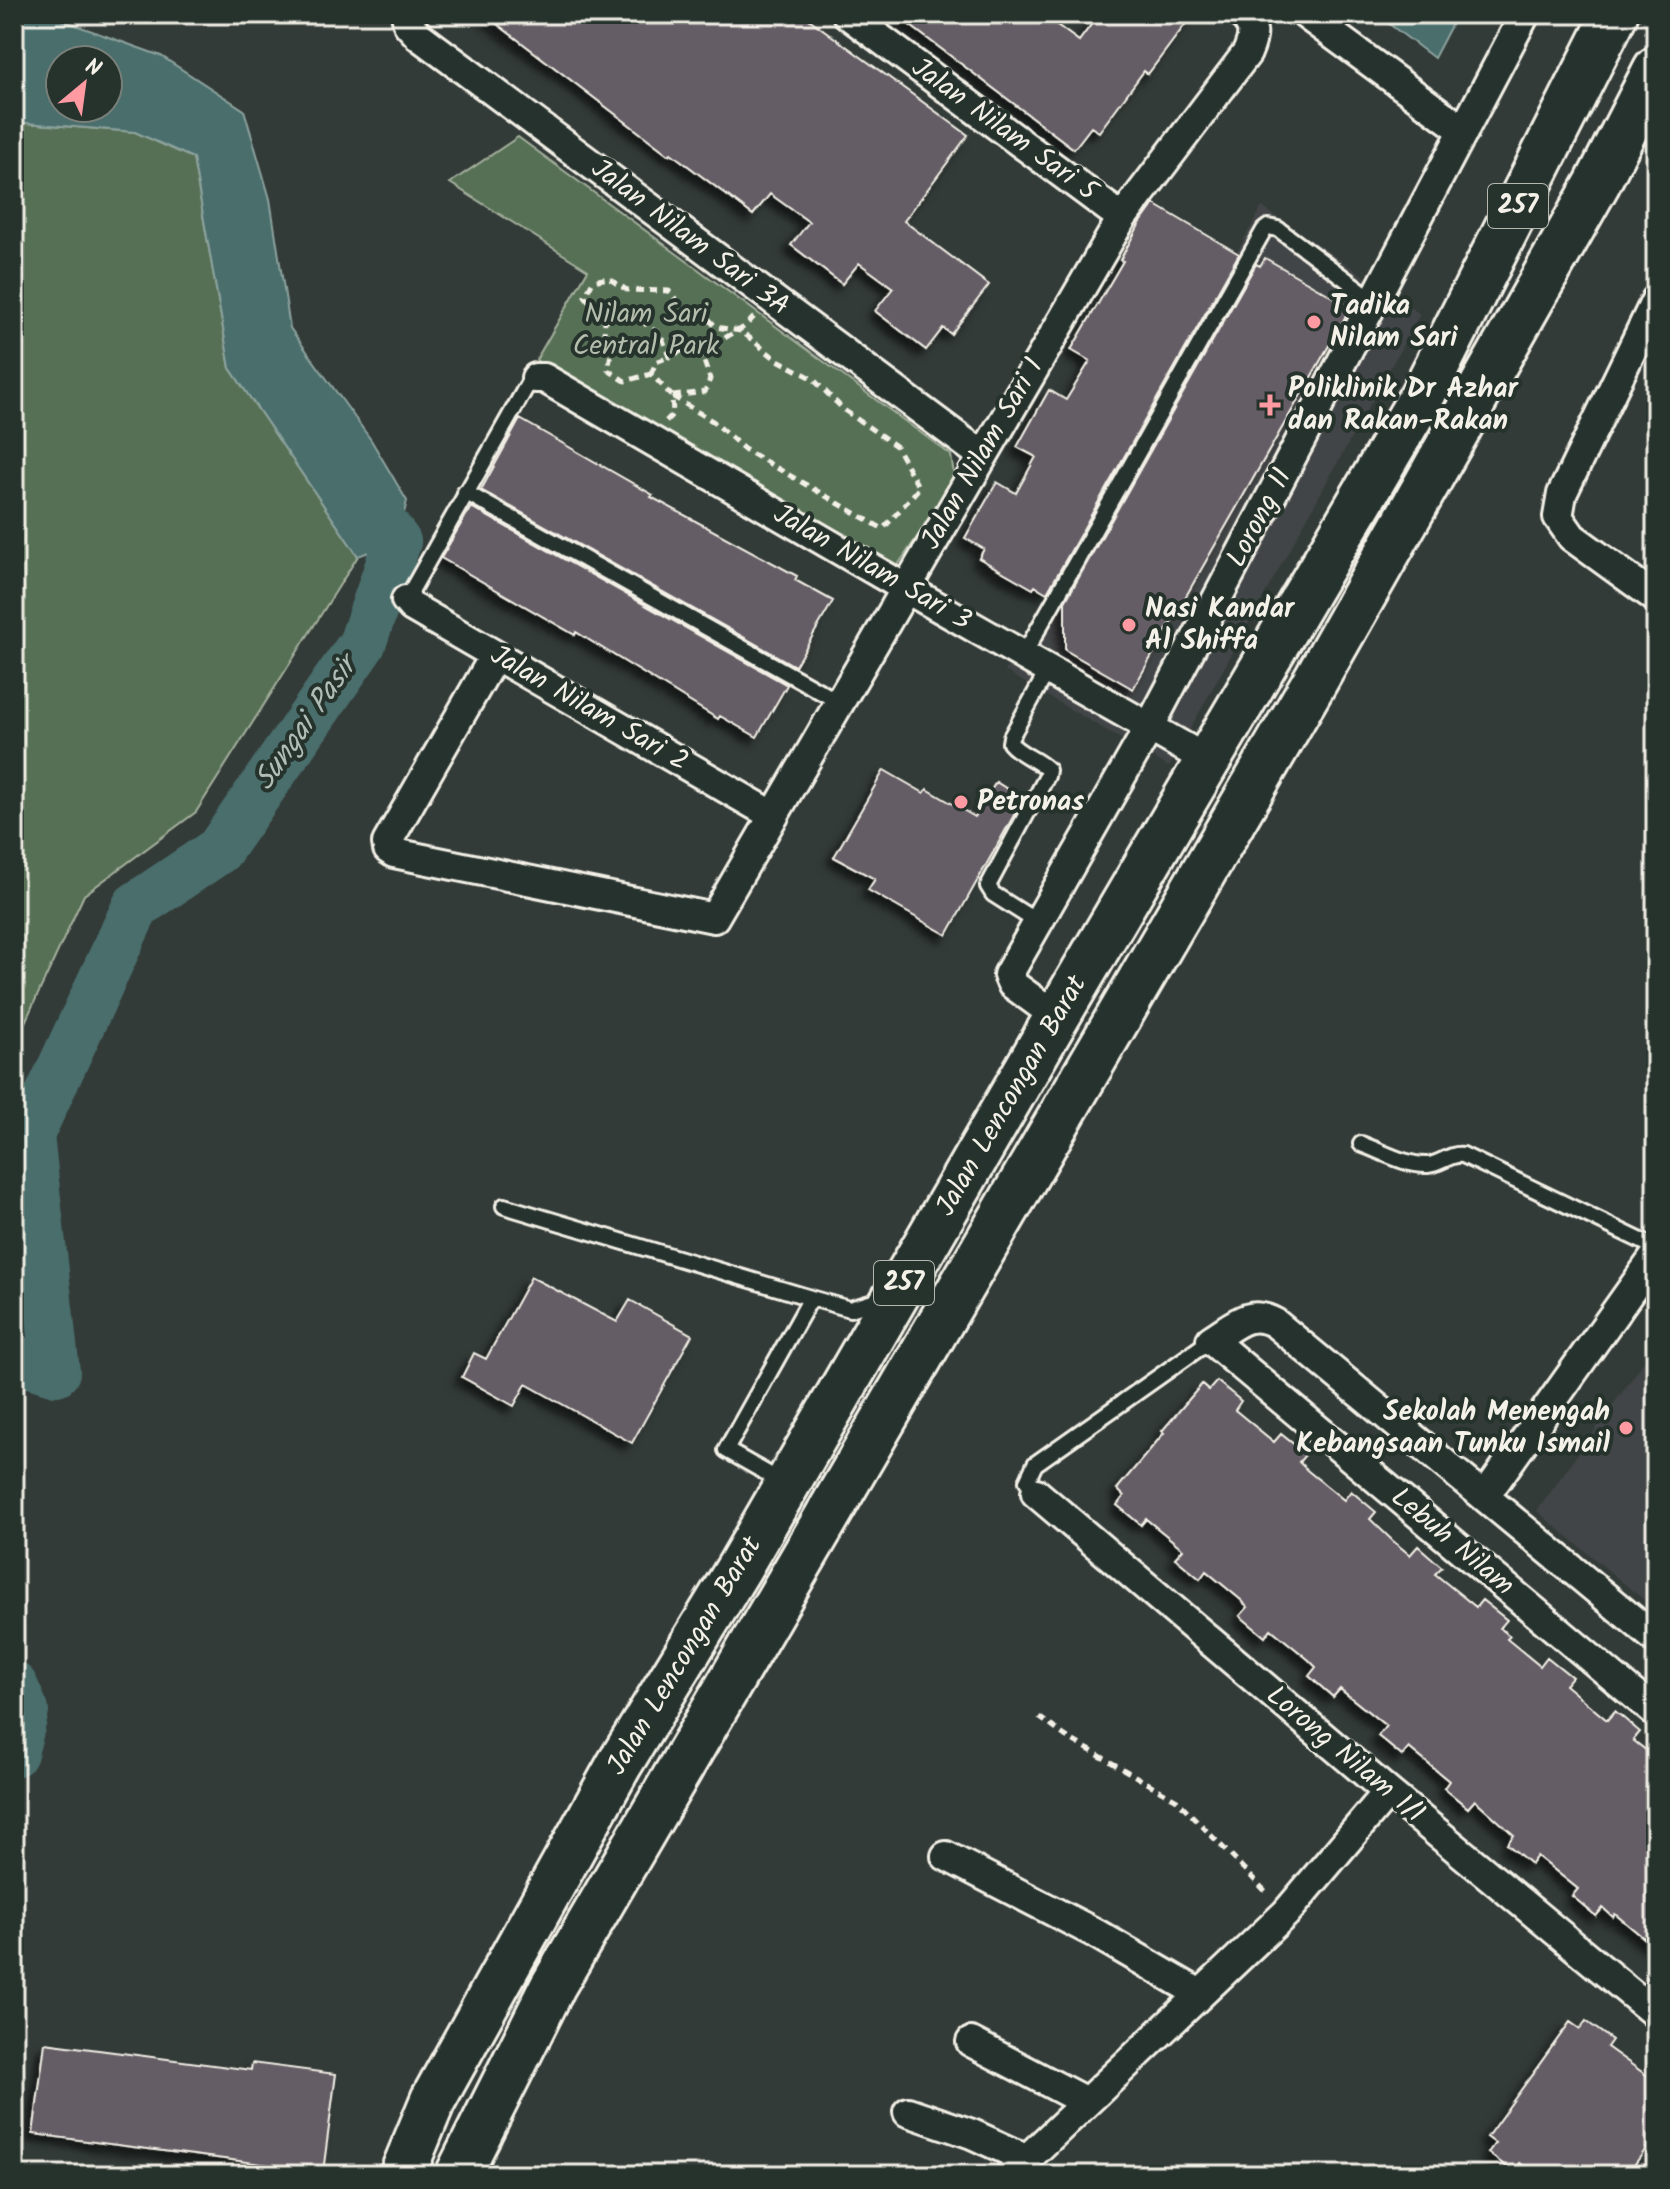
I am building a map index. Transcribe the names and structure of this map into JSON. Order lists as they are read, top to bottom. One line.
{"streets":{"highway":["257","Jalan Lencongan Barat"],"street":["Jalan Nilam Sari 5","Jalan Nilam Sari 3A","Jalan Nilam Sari 1","Lorong 11","Jalan Nilam Sari 3","Jalan Nilam Sari 2","Lebuh Nilam","Lorong Nilam 1/1"]},"crossings":[["Jalan Nilam Sari 5","Jalan Nilam Sari 1"],["Jalan Nilam Sari 3A","Jalan Nilam Sari 1"],["Jalan Nilam Sari 1","Jalan Nilam Sari 3"],["Jalan Nilam Sari 1","Jalan Nilam Sari 2"],["Lorong 11","Jalan Nilam Sari 3"],["Lorong 11","Jalan Lencongan Barat"],["Jalan Nilam Sari 3","Jalan Lencongan Barat"]],"water":["Sungai Pasir"],"parks":["Nilam Sari Central Park"],"places":{"other":["Tadika Nilam Sari","Nasi Kandar Al Shiffa","Petronas","Sekolah Menengah Kebangsaan Tunku Ismail"],"health":["Poliklinik Dr Azhar dan Rakan-Rakan"]},"north":"top right"}
